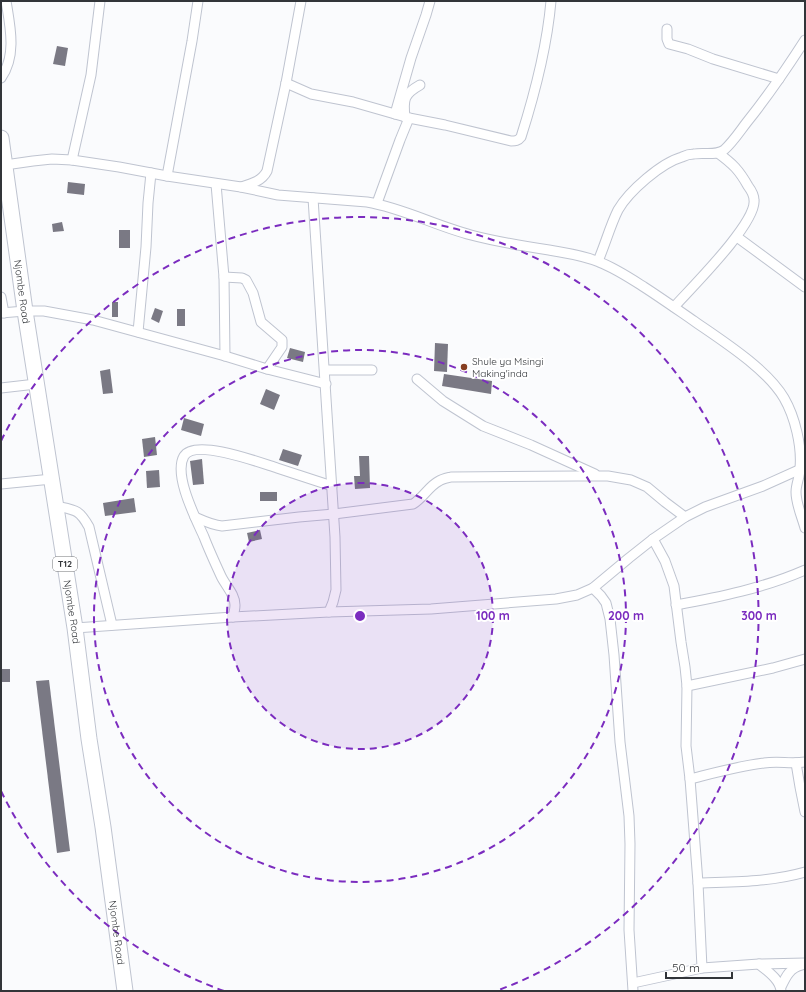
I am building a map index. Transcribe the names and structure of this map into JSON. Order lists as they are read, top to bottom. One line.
{"streets":{"highway":["Njombe Road","T12"]},"places":["Shule ya Msingi Making'inda"],"scale_bar":"50 m","rings":["100 m","200 m","300 m"]}
